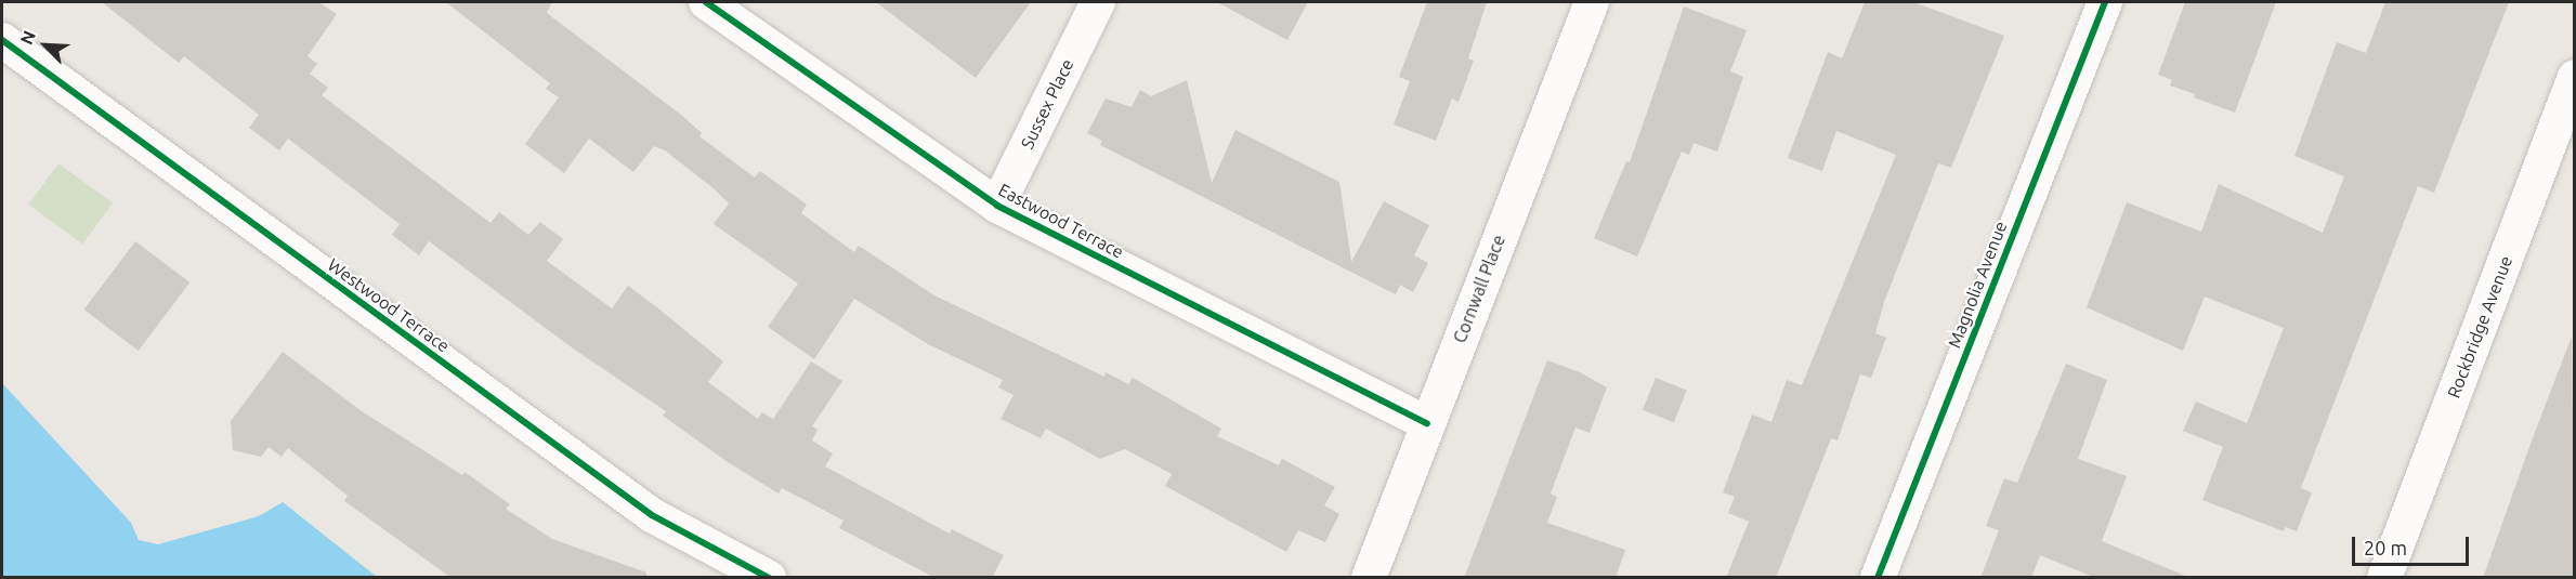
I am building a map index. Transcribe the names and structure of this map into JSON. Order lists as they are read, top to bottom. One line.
{"streets":{"street":["Sussex Place","Eastwood Terrace","Magnolia Avenue","Cornwall Place","Westwood Terrace","Rockbridge Avenue"]},"crossings":[["Sussex Place","Eastwood Terrace"],["Eastwood Terrace","Cornwall Place"]],"scale_bar":"20 m","north":"top left"}
